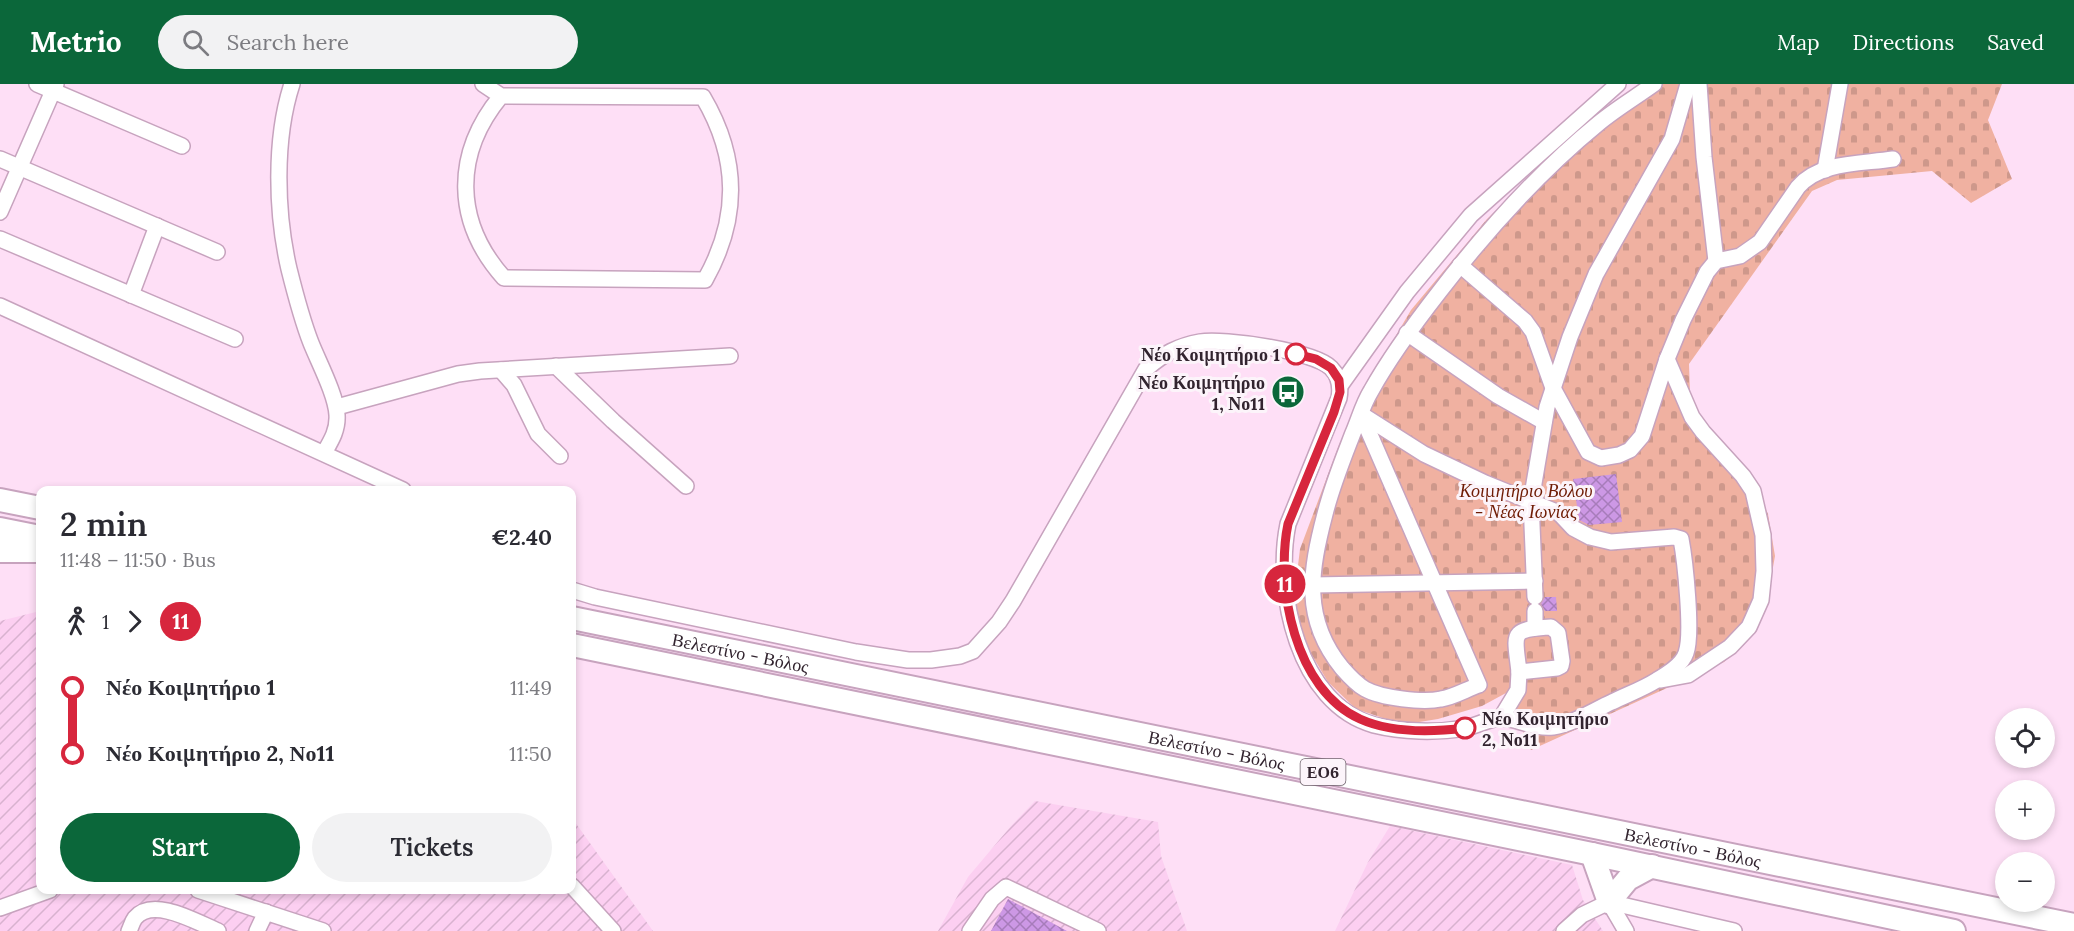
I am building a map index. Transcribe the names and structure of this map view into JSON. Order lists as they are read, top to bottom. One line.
{"streets":{"highway":["Βελεστίνο - Βόλος","ΕΟ6"]},"parks":["Κοιμητήριο Βόλου - Νέας Ιωνίας"],"places":{"other":["Νέο Κοιμητήριο 1","Νέο Κοιμητήριο 2, Νο11"],"bus stop":["Νέο Κοιμητήριο 1, Νο11"]},"lines":["bus line 11"],"page":{"header":"Metrio","search":"Search here","nav":["Map","Directions","Saved"],"on_map":"11","heading":["2 min","11:48 – 11:50 · Bus","€2.40"],"legs":["1","11"],"list":[{"name":"Νέο Κοιμητήριο 1","value":"11:49"},{"name":"Νέο Κοιμητήριο 2, Νο11","value":"11:50"}],"map_buttons":["+","−"],"buttons":["Start","Tickets"]}}
